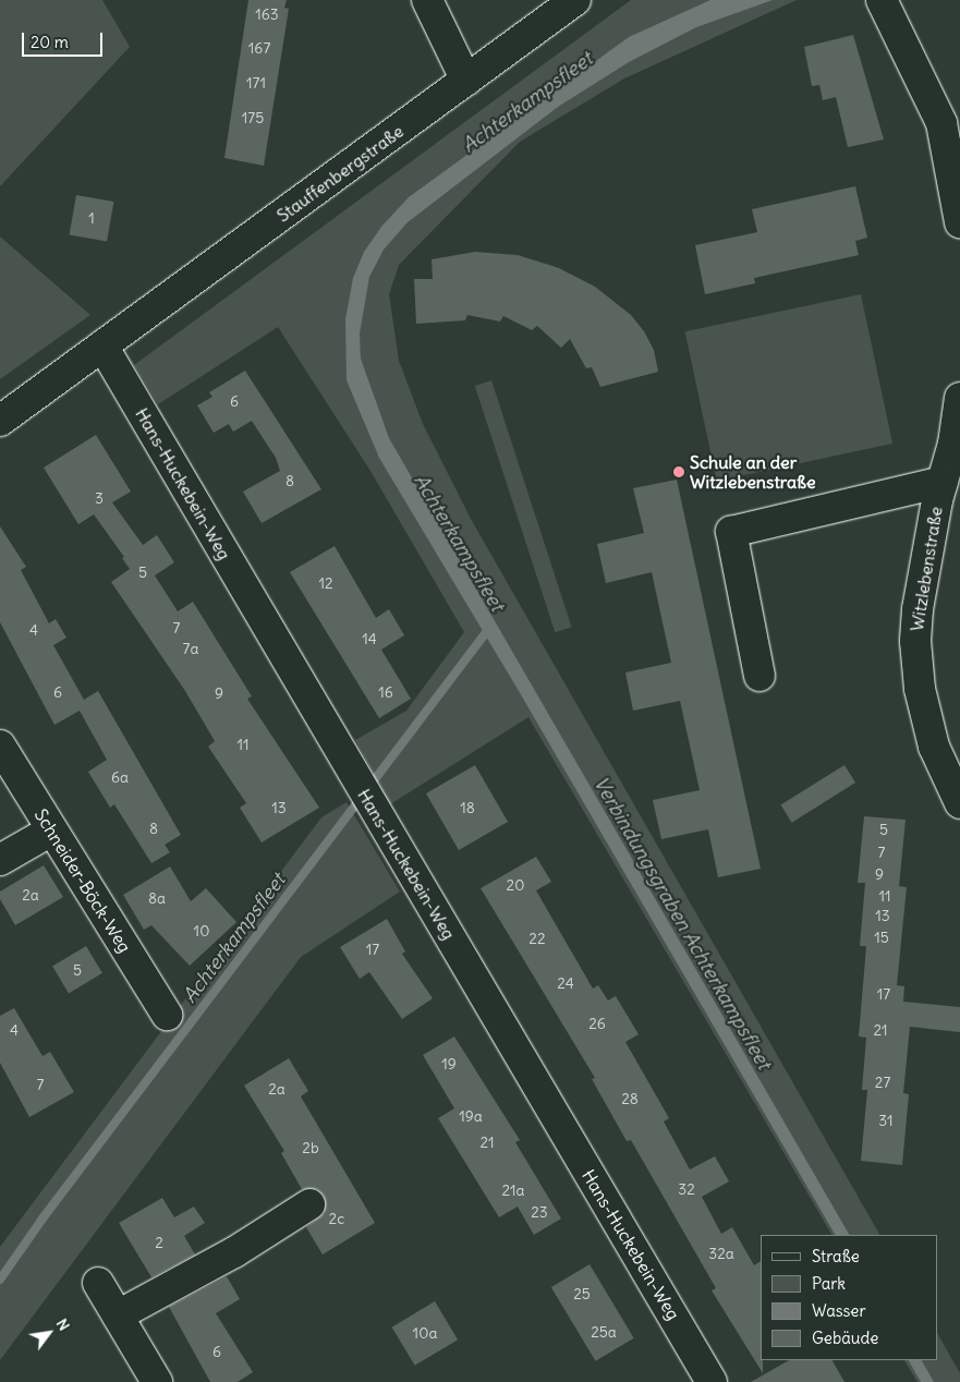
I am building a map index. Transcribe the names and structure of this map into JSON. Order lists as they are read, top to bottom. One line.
{"streets":{"street":["Stauffenbergstraße","Hans-Huckebein-Weg","Witzlebenstraße","Schneider-Böck-Weg"]},"crossings":[["Stauffenbergstraße","Hans-Huckebein-Weg"]],"water":["Achterkampsfleet","Verbindungsgraben Achterkampsfleet"],"places":["Schule an der Witzlebenstraße"],"house_numbers":["163","167","171","175","1","6","8","3","5","12","7","4","14","7a","6","16","9","11","6a","13","18","8","5","7","9","20","2a","11","8a","13","10","15","22","17","5","24","17","26","4","21","19","27","7","2a","28","19a","31","21","2b","32","21a","23","2c","2","32a","25","25a","10a","6"],"legend":["Straße","Park","Wasser","Gebäude"],"scale_bar":"20 m","north":"top right"}
